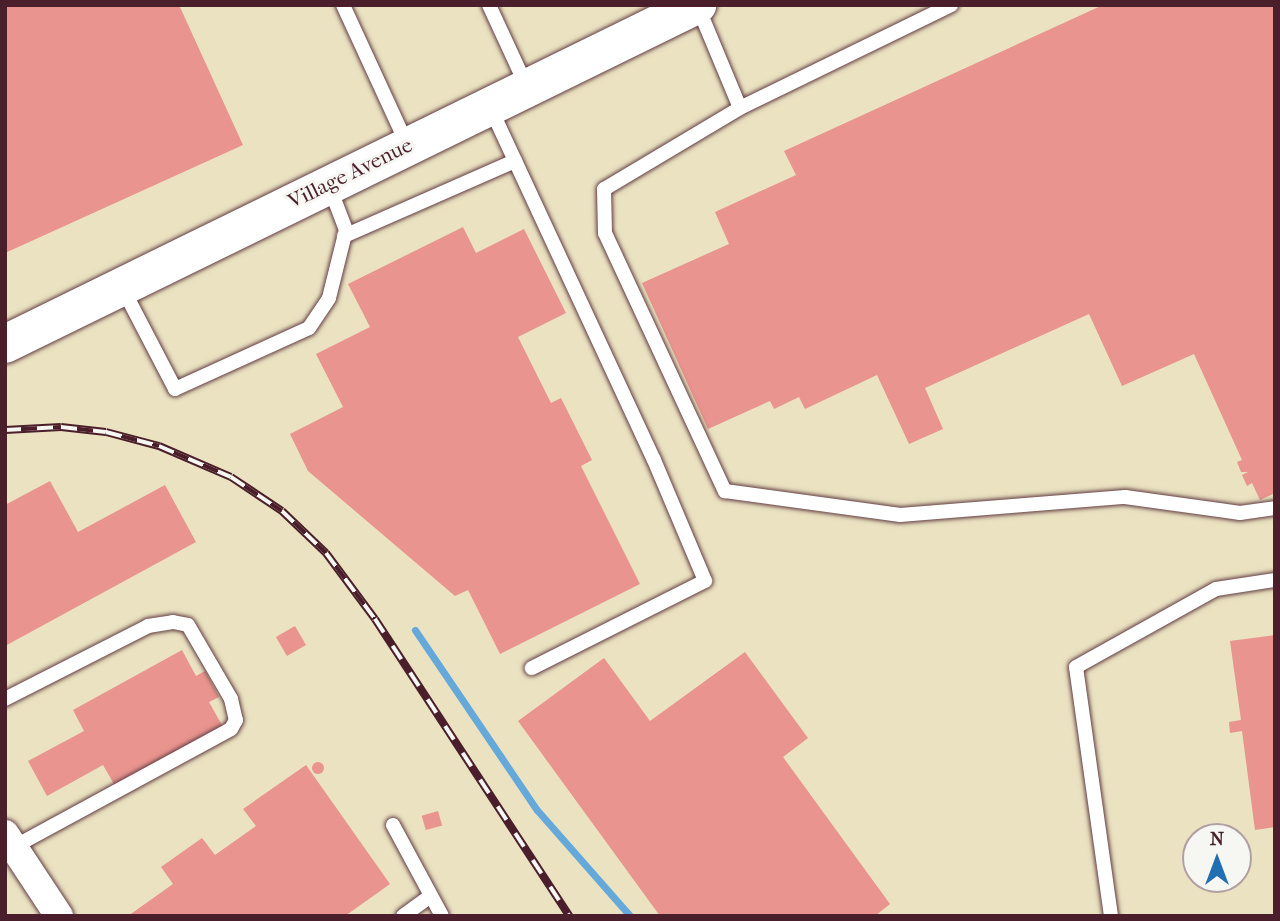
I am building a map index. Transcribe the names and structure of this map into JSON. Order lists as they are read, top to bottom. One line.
{"streets":{"street":["Village Avenue"]},"north":"top"}
